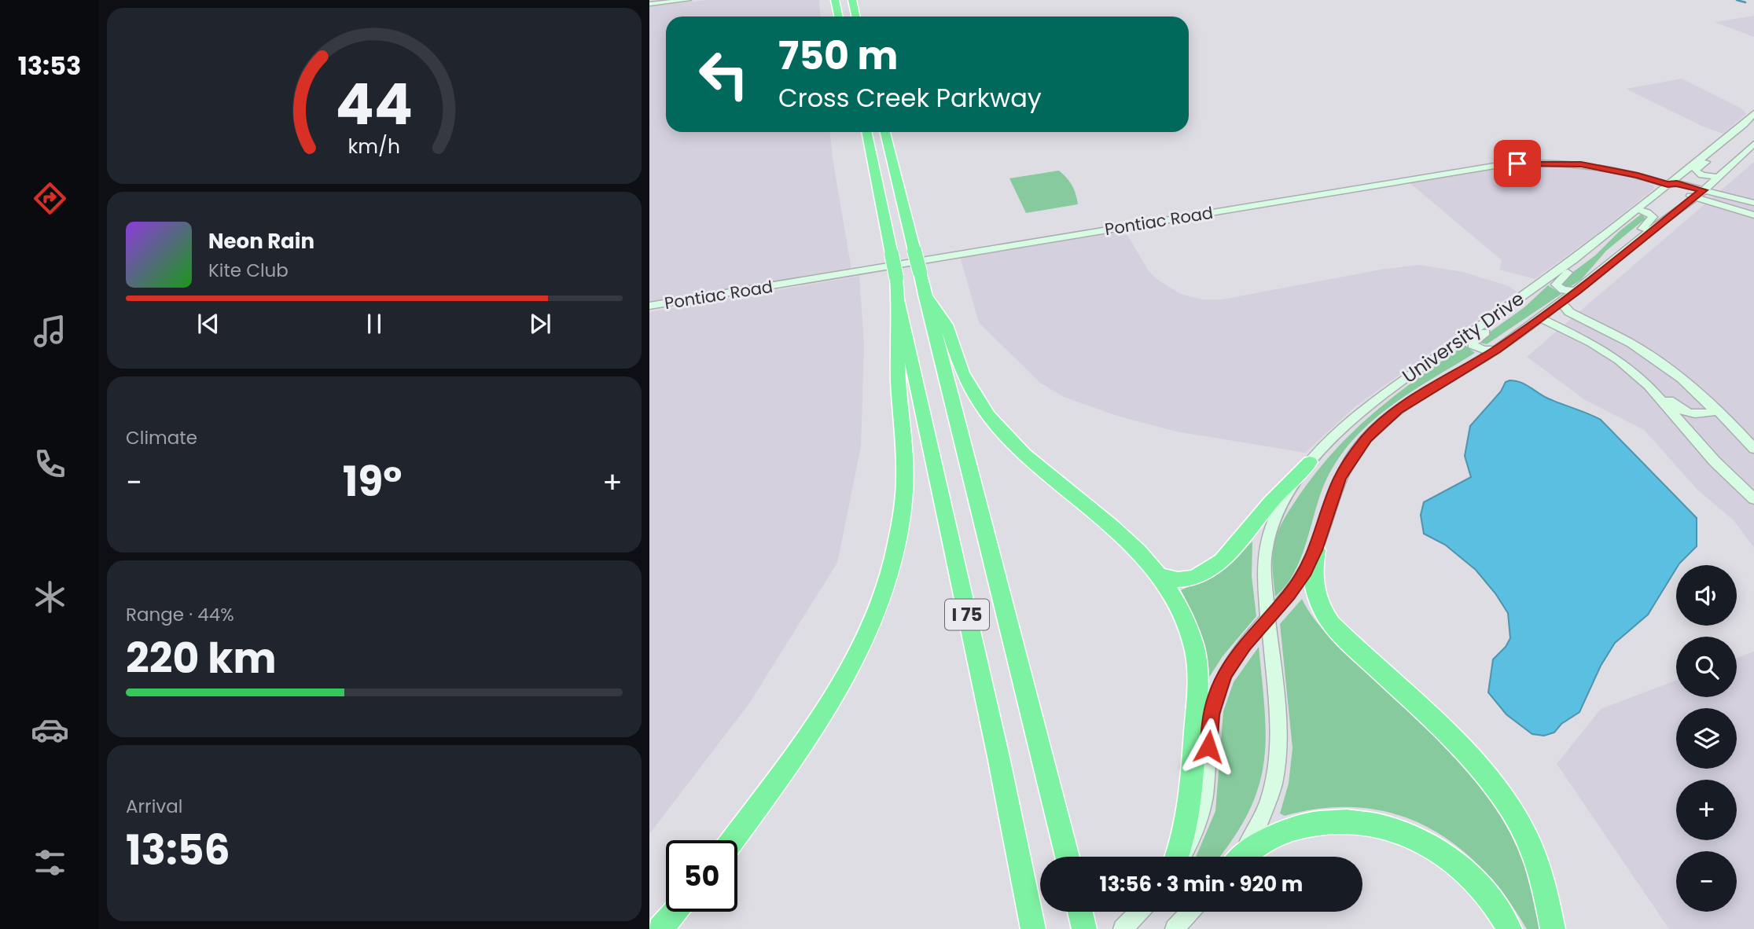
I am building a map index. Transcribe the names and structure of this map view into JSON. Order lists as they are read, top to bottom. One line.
{"streets":{"highway":["I 75"],"main road":["Pontiac Road","University Drive"]},"crossings":[["Pontiac Road","University Drive"]],"page":{"tabs":"13:53","turn":["750 m","Cross Creek Parkway"],"song":["Neon Rain","Kite Club"],"tile":["Climate",["Range · 44%","220 km"],["Arrival","13:56"]],"heat":["−","19°","+"],"map_buttons":["+","−"],"limit":"50","trip":"13:56 · 3 min · 920 m","gauge":["44","km/h"]}}
